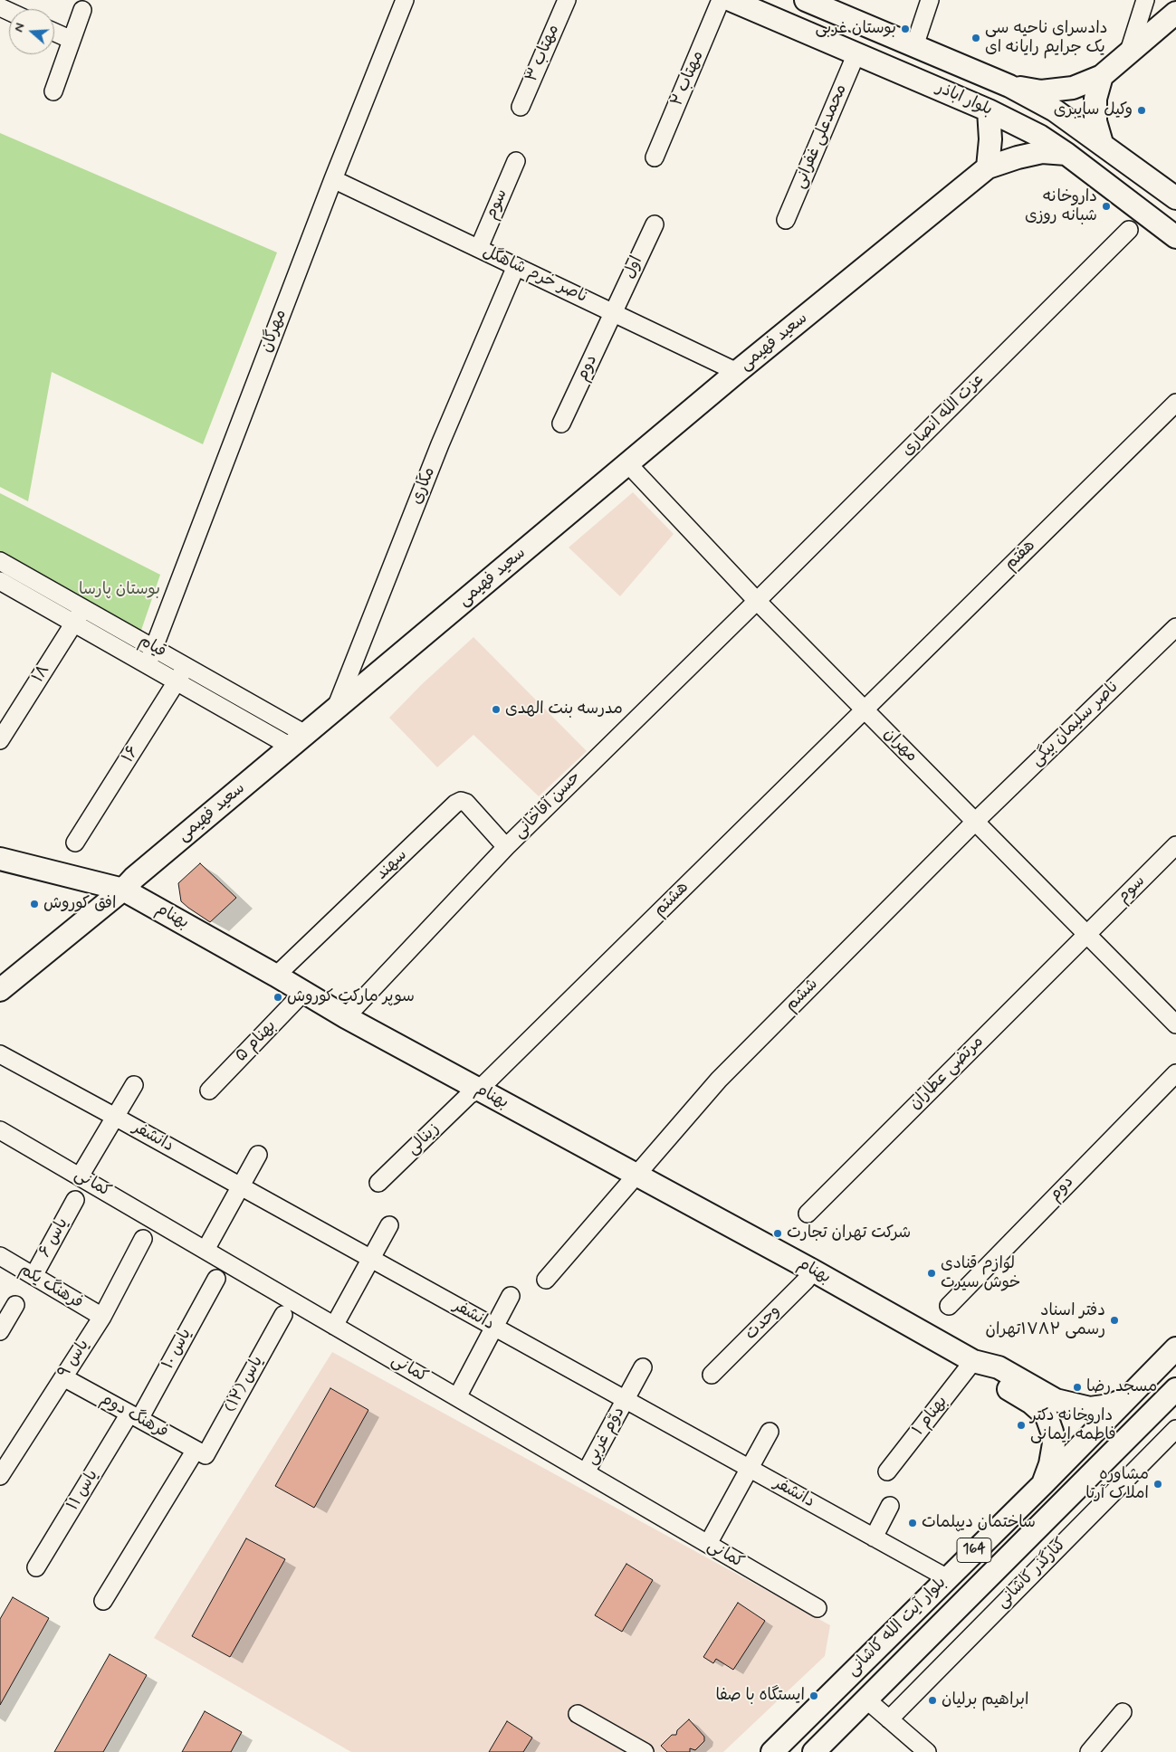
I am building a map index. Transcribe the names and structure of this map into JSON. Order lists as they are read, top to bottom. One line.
{"streets":{"main road":["بلوار اباذر","سعید فهیمی","بهنام","164","بلوار آیت الله کاشانی"],"street":["مهتاب ۳","مهتاب ۲","محمدعلی غفرانی","سوم","اول","ناصر خرم شاهگل","مهرگان","دوم","عزت الله انصاری","مکاری","هفتم","قیام","۱۸","ناصر سلیمان بیگی","مهران","۱۶","حسن آقاخانی","سهند","هشتم","ششم","بهنام ۵","مرتضی عطاران","دانشفر","زینالی","کمانی","یاس ۶","فرهنگ یکم","وحدت","یاس ۱۰","یاس ۹","یاس (۱۲)","فرهنگ دوم","بهنام ۱","دوّم غربی","یاس ۱۱","کنارگذر کاشانی"]},"crossings":[["بلوار اباذر","محمدعلی غفرانی"],["سوم","ناصر خرم شاهگل"],["سوم","مهران"],["سوم","مرتضی عطاران"],["اول","ناصر خرم شاهگل"],["اول","دوم"],["ناصر خرم شاهگل","مهرگان"],["ناصر خرم شاهگل","سعید فهیمی"],["ناصر خرم شاهگل","دوم"],["ناصر خرم شاهگل","مکاری"],["مهرگان","قیام"],["سعید فهیمی","مکاری"],["سعید فهیمی","قیام"],["سعید فهیمی","مهران"],["سعید فهیمی","بهنام"],["عزت الله انصاری","مهران"],["عزت الله انصاری","حسن آقاخانی"],["هفتم","مهران"],["هفتم","هشتم"],["قیام","۱۸"],["قیام","۱۶"],["ناصر سلیمان بیگی","مهران"],["ناصر سلیمان بیگی","ششم"],["مهران","حسن آقاخانی"],["مهران","هشتم"],["مهران","ششم"],["مهران","مرتضی عطاران"],["حسن آقاخانی","سهند"],["حسن آقاخانی","بهنام"],["سهند","بهنام"],["هشتم","بهنام"],["هشتم","زینالی"],["بهنام","ششم"],["بهنام","بهنام ۵"],["بهنام","زینالی"],["بهنام","وحدت"],["بهنام","بهنام ۱"],["بهنام","بلوار آیت الله کاشانی"],["دانشفر","دوّم غربی"],["دانشفر","بلوار آیت الله کاشانی"],["کمانی","دوّم غربی"],["یاس ۶","فرهنگ یکم"],["فرهنگ یکم","یاس ۹"],["یاس ۱۰","فرهنگ دوم"],["یاس ۱۰","یاس ۱۱"],["یاس ۹","فرهنگ دوم"],["یاس (۱۲)","فرهنگ دوم"],["فرهنگ دوم","یاس ۱۱"]],"parks":["بوستان پارسا"],"places":["بوستان غربی","دادسرای ناحیه سی یک جرایم رایانه ای","وکیل سایبری","داروخانه شبانه روزی","مدرسه بنت الهدی","افق کوروش","سوپر ماركت كوروش","شرکت تهران تجارت","لوازم قنادی خوش سیرت","دفتر اسناد رسمی ۱۷۸۲تهران","مسجد رضا","داروخانه دکتر فاطمه ایمانی","مشاوره املاک آرتا","ساختمان دیپلمات","ایستگاه با صفا","ابراهیم برلیان"],"north":"left"}
